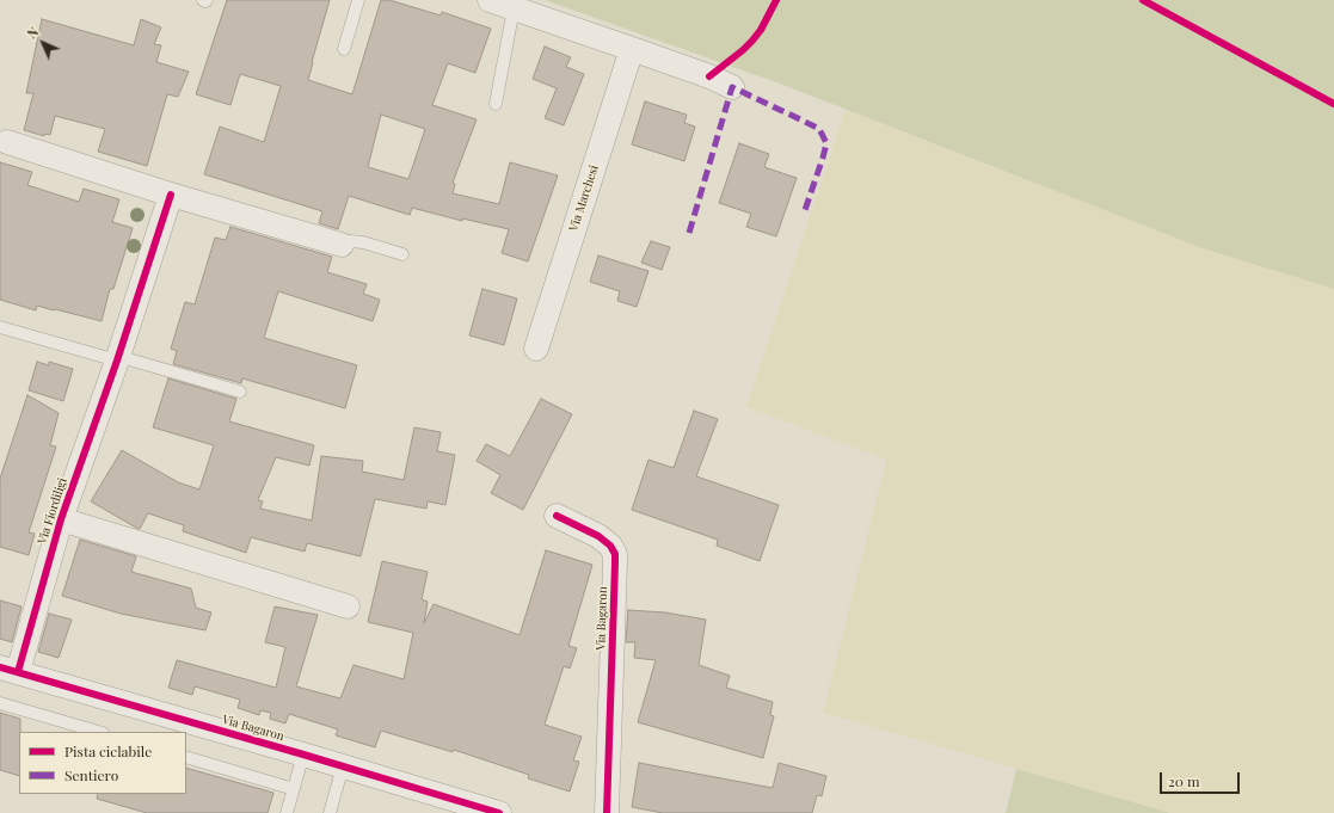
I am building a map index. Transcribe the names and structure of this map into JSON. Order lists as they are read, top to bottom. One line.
{"streets":{"street":["Via Marchesi","Via Fiordiligi","Via Bagaron"]},"crossings":[["Via Fiordiligi","Via Bagaron"]],"legend":["Pista ciclabile","Sentiero"],"scale_bar":"20 m","north":"top left"}
